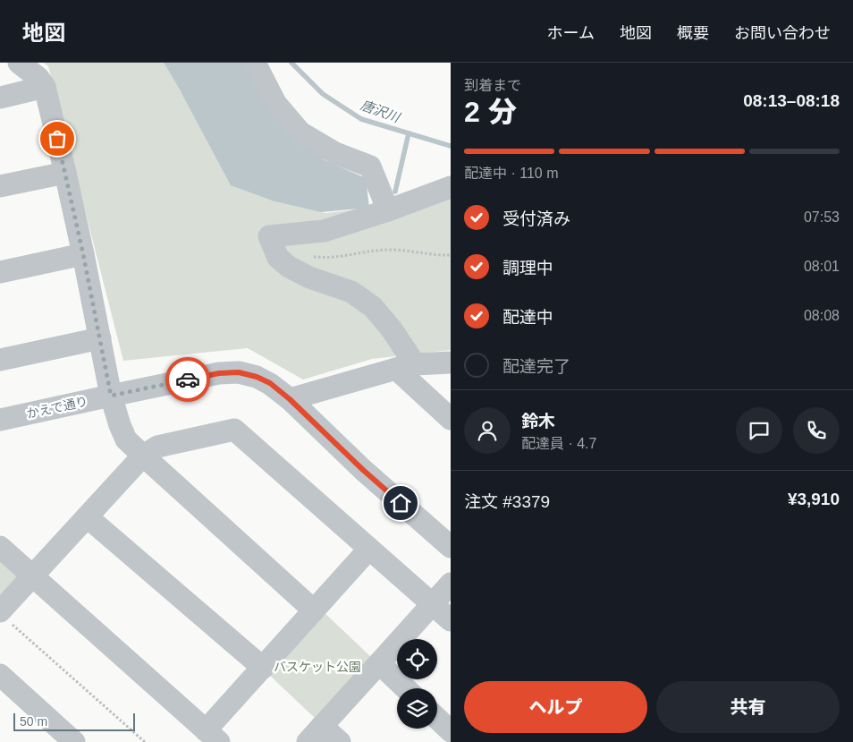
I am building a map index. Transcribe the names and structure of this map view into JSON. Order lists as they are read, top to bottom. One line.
{"streets":{"street":["かえで通り"]},"water":["唐沢川"],"parks":["バスケット公園"],"scale_bar":"50 m","page":{"header":"地図","nav":["ホーム","地図","概要","お問い合わせ"],"heading":["2 分","到着まで","08:13–08:18"],"panel":["鈴木","配達員 · 4.7","注文 #3379","¥3,910"],"bar":"配達中 · 110 m","list":[["受付済み","07:53"],["調理中","08:01"],["配達中","08:08"],"配達完了"],"buttons":["ヘルプ","共有"],"scale":"50 m"}}
